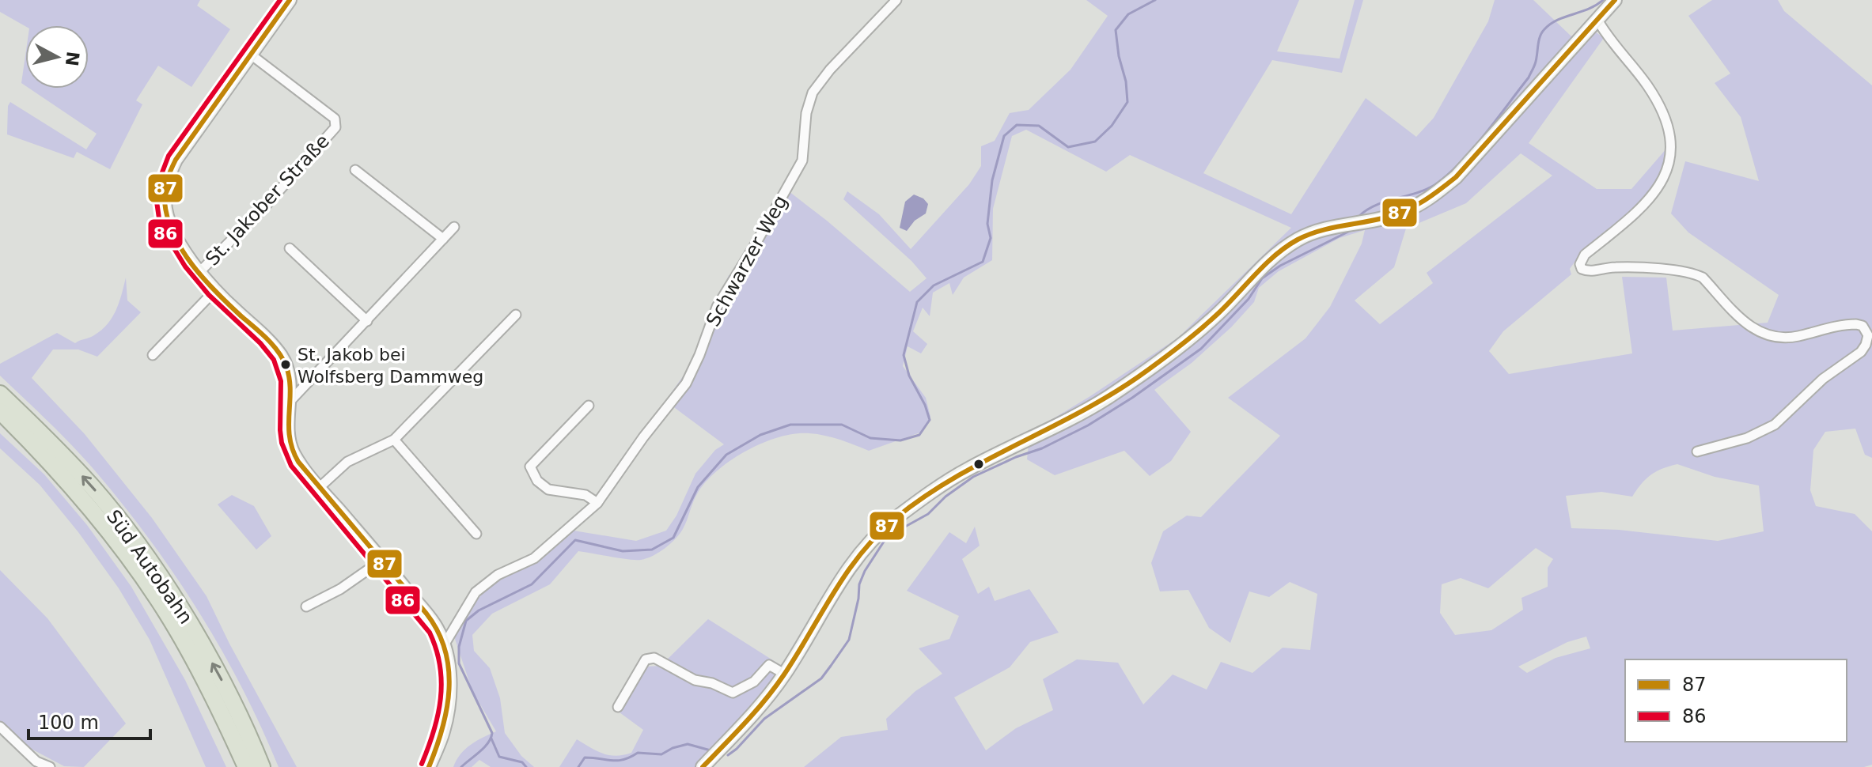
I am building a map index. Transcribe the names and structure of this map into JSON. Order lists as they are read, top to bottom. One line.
{"streets":{"highway":["Süd Autobahn"],"main road":["St. Jakober Straße"],"street":["Schwarzer Weg"]},"crossings":[["St. Jakober Straße","Schwarzer Weg"]],"places":["St. Jakob bei Wolfsberg Dammweg"],"lines":["transit line 87","transit line 86"],"legend":["87","86"],"scale_bar":"100 m","north":"right"}
